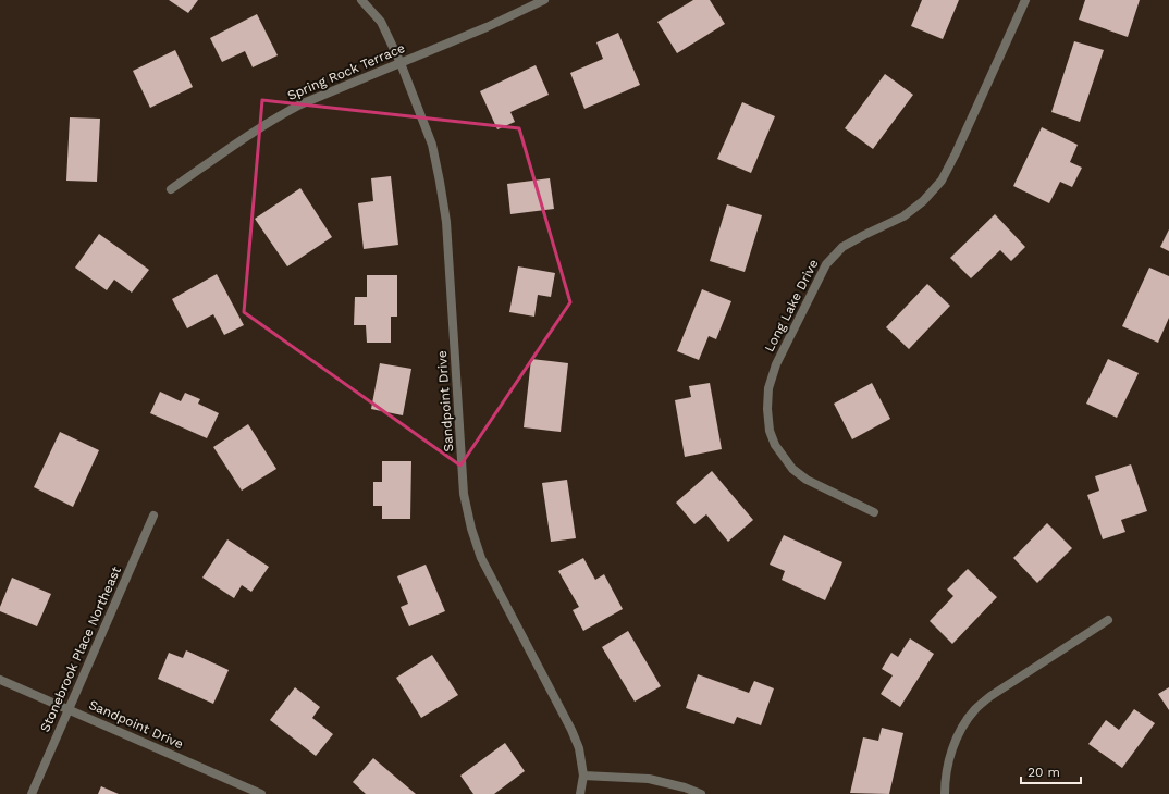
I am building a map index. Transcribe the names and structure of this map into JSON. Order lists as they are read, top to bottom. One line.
{"streets":{"street":["Spring Rock Terrace","Long Lake Drive","Sandpoint Drive","Stonebrook Place Northeast"]},"crossings":[["Spring Rock Terrace","Sandpoint Drive"],["Sandpoint Drive","Stonebrook Place Northeast"]],"scale_bar":"20 m"}
